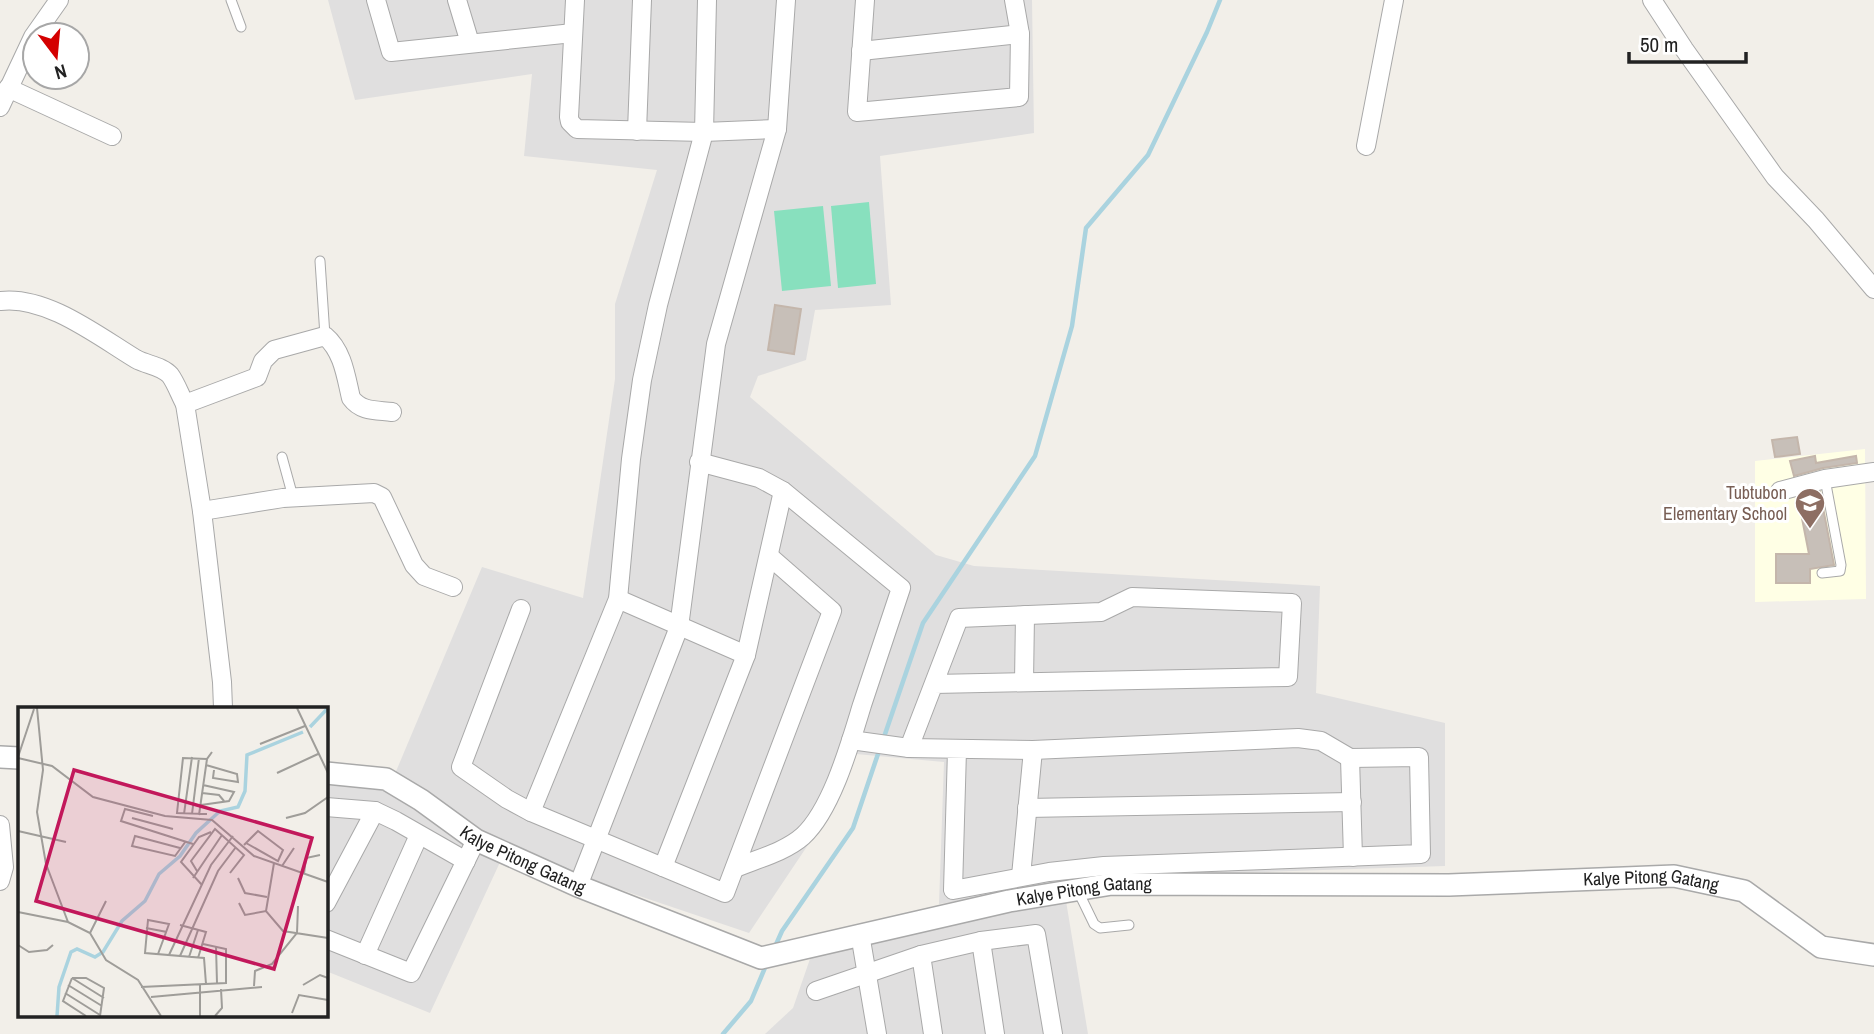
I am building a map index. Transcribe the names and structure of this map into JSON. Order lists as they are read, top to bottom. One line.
{"streets":{"street":["Kalye Pitong Gatang"]},"places":{"school or university":["Tubtubon Elementary School"]},"scale_bar":"50 m","north":"bottom"}
